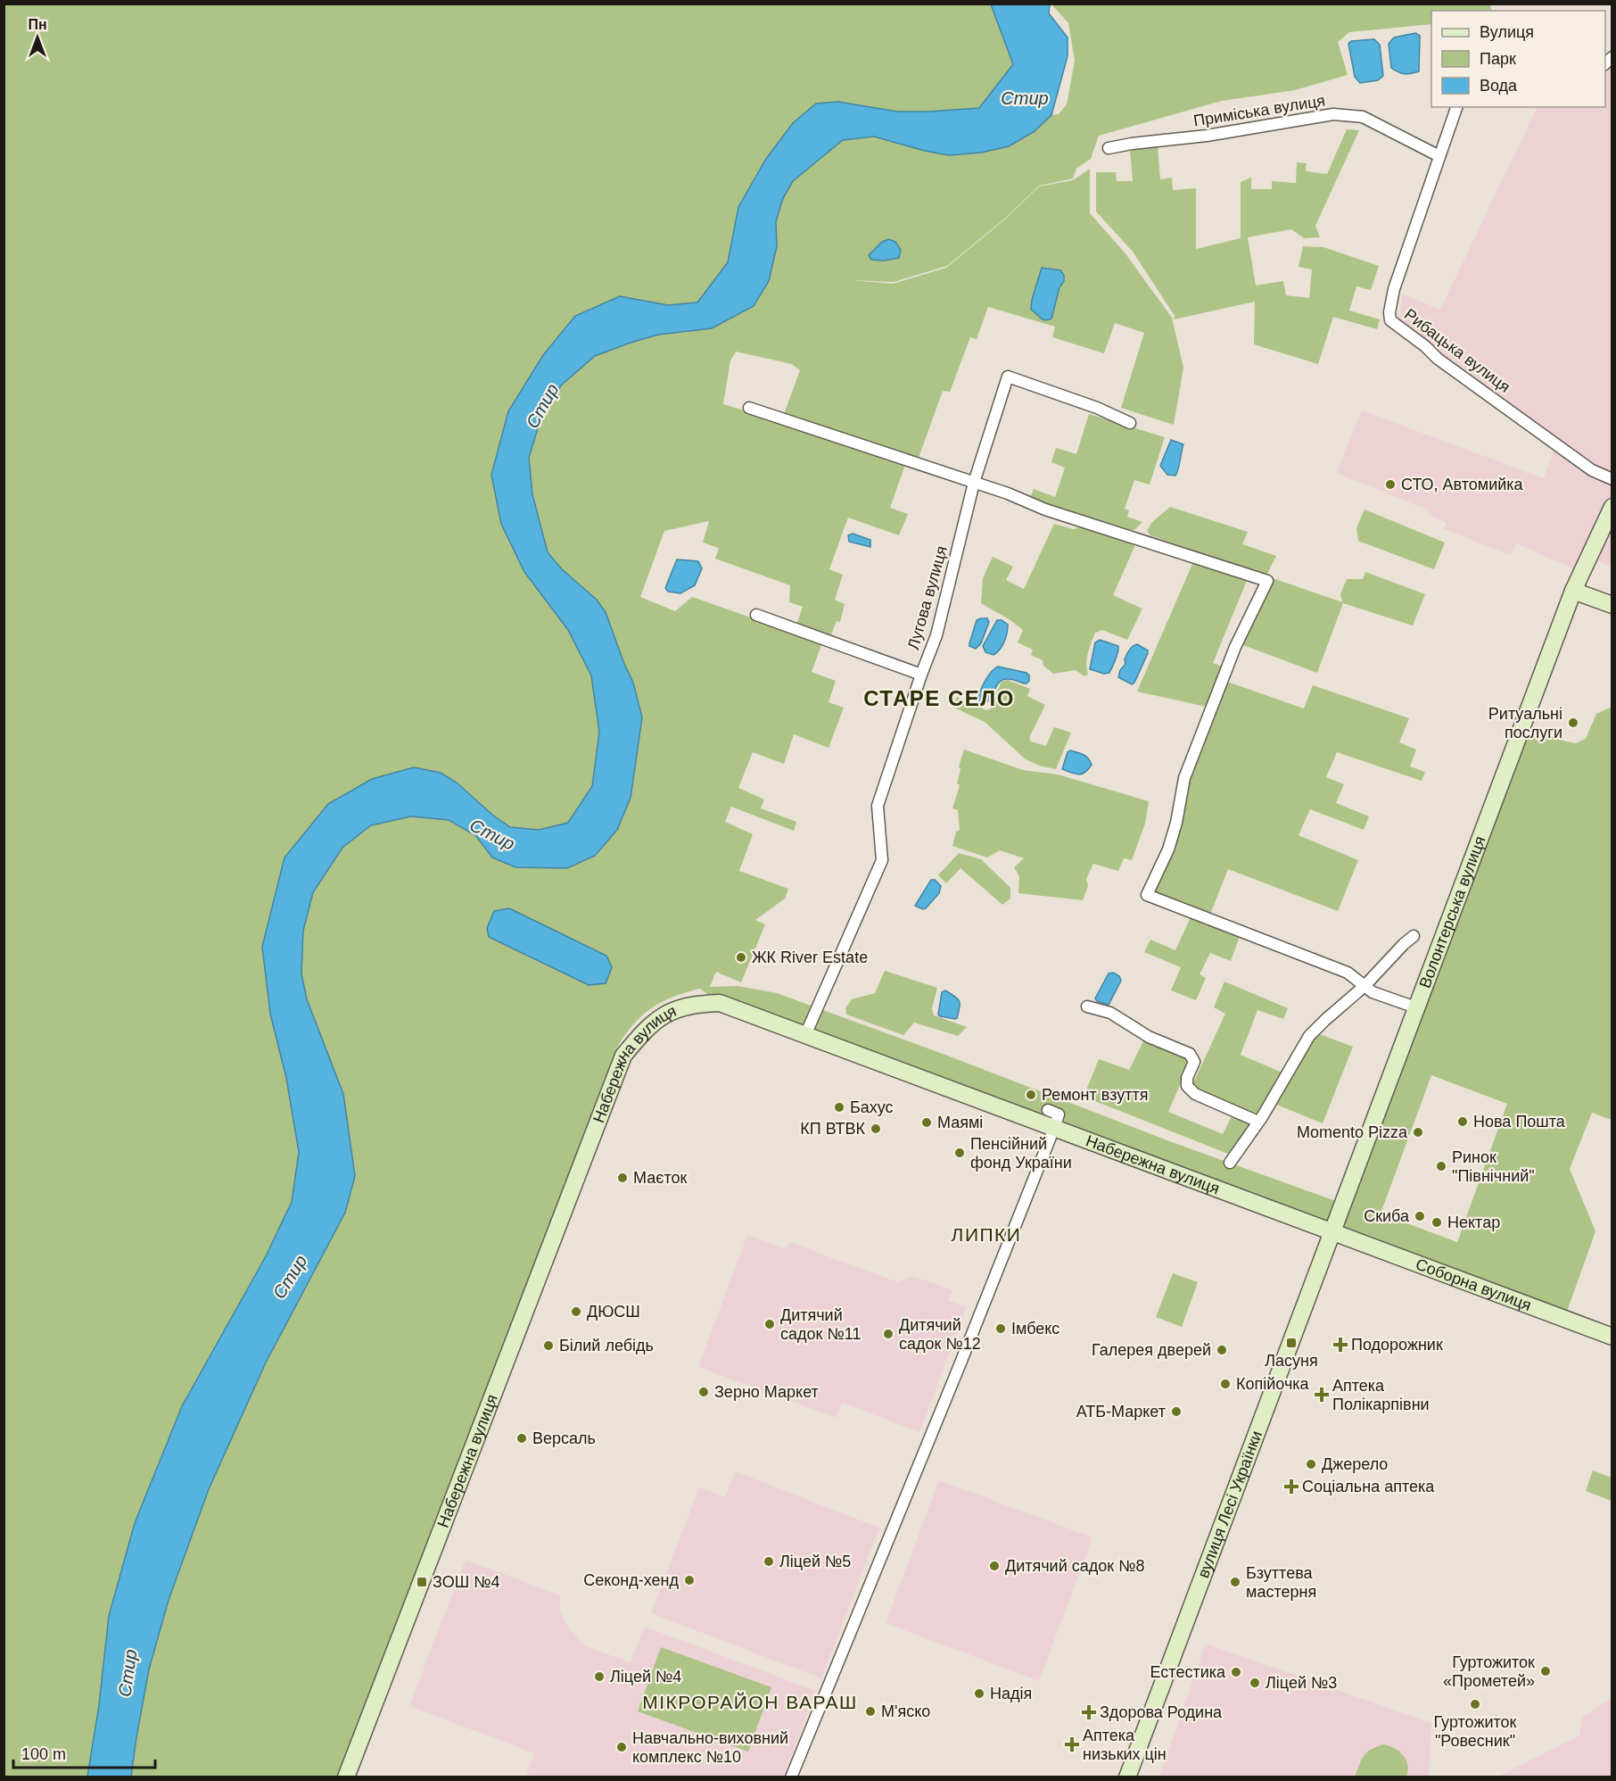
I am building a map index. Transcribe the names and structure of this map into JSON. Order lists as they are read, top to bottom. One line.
{"streets":{"street":["Приміська вулиця","Рибацька вулиця","Лугова вулиця","Волонтерська вулиця","Набережна вулиця","Соборна вулиця","вулиця Лесі Українки"]},"crossings":[["Приміська вулиця","Рибацька вулиця"],["Лугова вулиця","Набережна вулиця"],["Волонтерська вулиця","Набережна вулиця"],["Волонтерська вулиця","Соборна вулиця"],["Волонтерська вулиця","вулиця Лесі Українки"],["Набережна вулиця","Соборна вулиця"],["Набережна вулиця","вулиця Лесі Українки"],["Соборна вулиця","вулиця Лесі Українки"]],"districts":["СТАРЕ СЕЛО","ЛИПКИ","МІКРОРАЙОН ВАРАШ"],"water":["Стир"],"places":{"other":["СТО, Автомийка","Ритуальні послуги","ЖК River Estate","Ремонт взуття","Бахус","Нова Пошта","Маямі","КП ВТВК","Momento Pizza","Пенсійний фонд України","Ринок \"Північний\"","Маєток","Скиба","Нектар","ДЮСШ","Дитячий садок №11","Імбекс","Дитячий садок №12","Білий лебідь","Галерея дверей","Копійочка","Зерно Маркет","АТБ-Маркет","Версаль","Джерело","Ліцей №5","Дитячий садок №8","Секонд-хенд","Бзуттева мастерня","Гуртожиток «Прометей»","Естестика","Ліцей №4","Ліцей №3","Надія","Гуртожиток \"Ровесник\"","М'яско","Навчально-виховний комплекс №10"],"transit":["Ласуня","ЗОШ №4"],"health":["Подорожник","Аптека Полікарпівни","Соціальна аптека","Здорова Родина","Аптека низьких цін"]},"legend":["Вулиця","Парк","Вода"],"scale_bar":"100 m","north":"top"}
